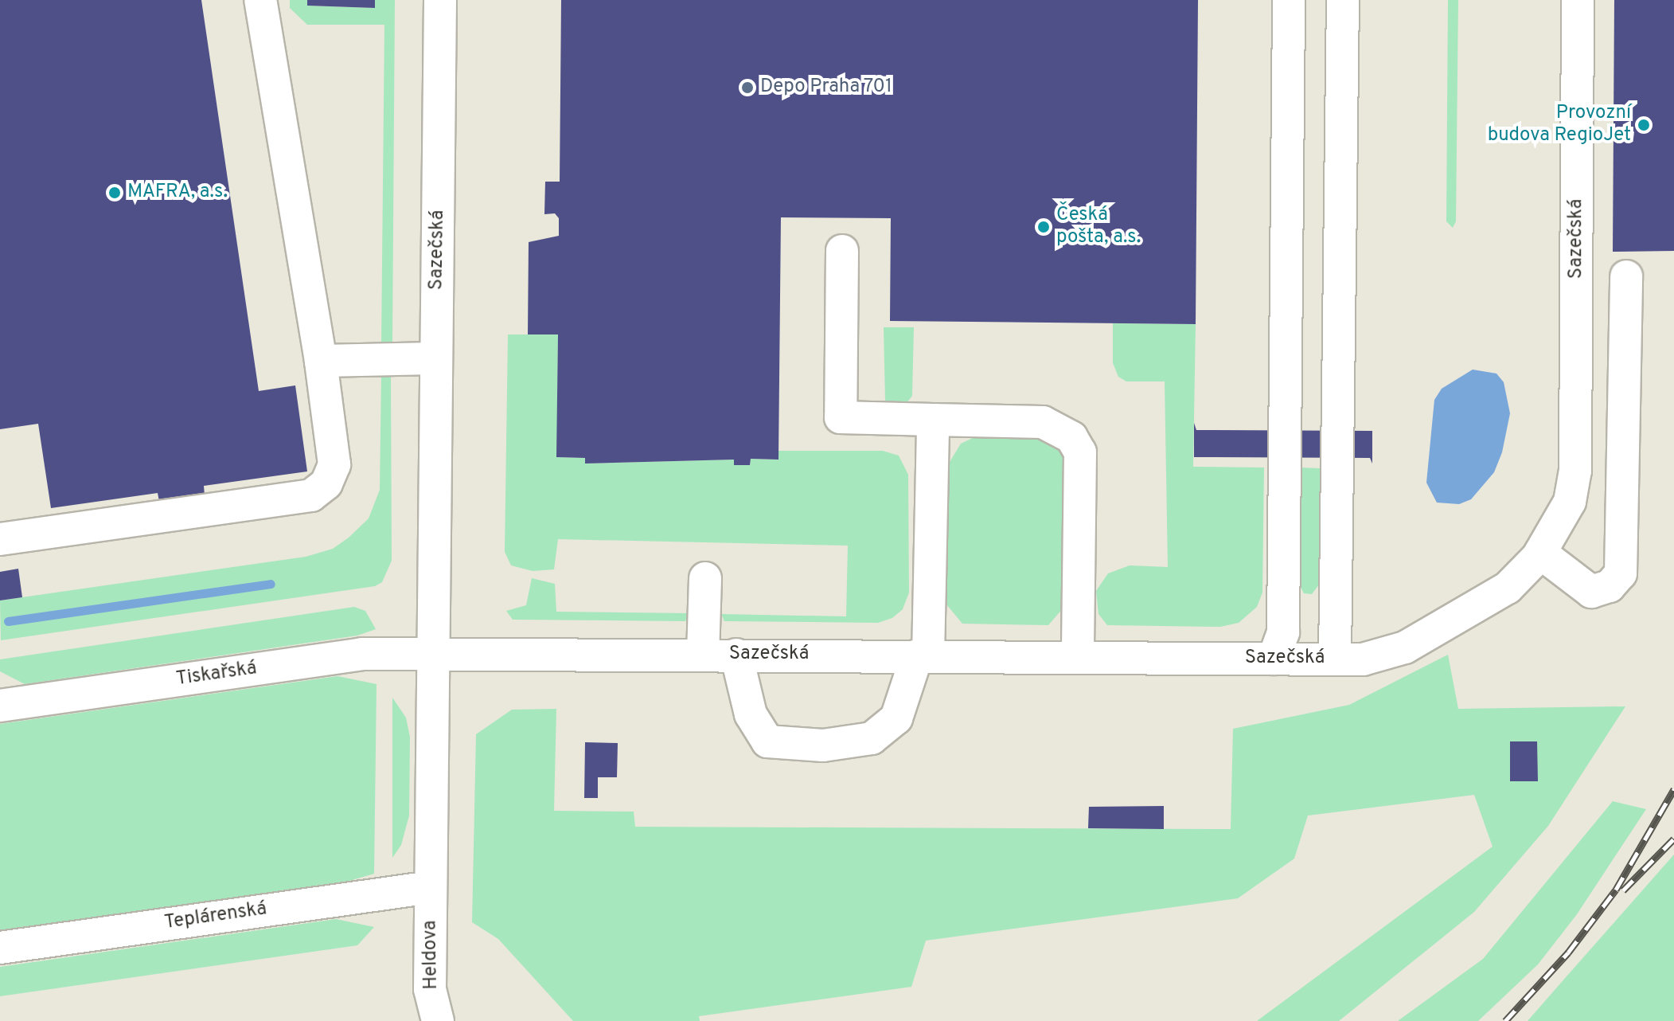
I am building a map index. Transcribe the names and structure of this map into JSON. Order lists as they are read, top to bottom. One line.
{"streets":{"street":["Sazečská","Tiskařská","Teplárenská","Heldova"]},"crossings":[["Sazečská","Tiskařská"],["Sazečská","Teplárenská"],["Sazečská","Heldova"],["Teplárenská","Heldova"]],"places":["Depo Praha 701","Provozní budova RegioJet","MAFRA, a.s.","Česká pošta, a.s."]}
